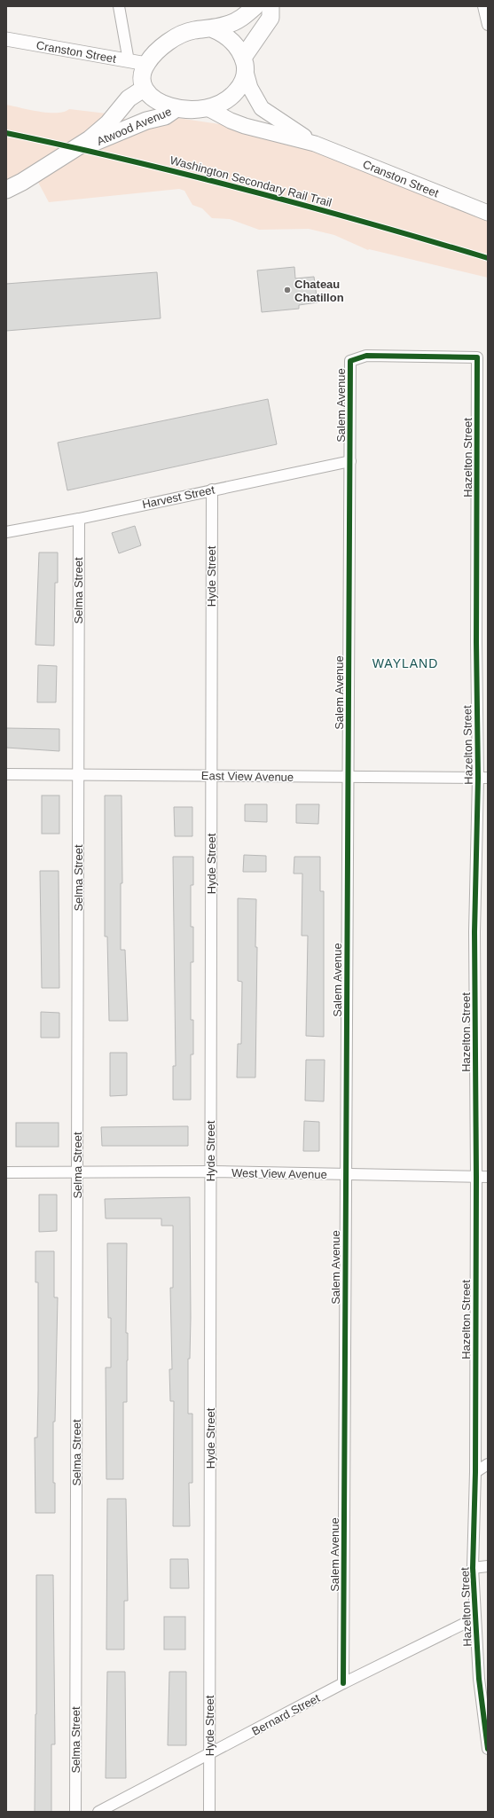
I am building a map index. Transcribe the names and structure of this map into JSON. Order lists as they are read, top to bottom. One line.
{"streets":{"main road":["Cranston Street","Atwood Avenue"],"street":["Salem Avenue","Hazelton Street","Harvest Street","Hyde Street","Selma Street","East View Avenue","West View Avenue","Bernard Street"],"cycle path":["Washington Secondary Rail Trail"]},"crossings":[["Cranston Street","Atwood Avenue"],["Salem Avenue","Hazelton Street"],["Salem Avenue","Harvest Street"],["Salem Avenue","East View Avenue"],["Salem Avenue","West View Avenue"],["Salem Avenue","Bernard Street"],["Hazelton Street","East View Avenue"],["Hazelton Street","West View Avenue"],["Hazelton Street","Bernard Street"],["Harvest Street","Hyde Street"],["Harvest Street","Selma Street"],["Hyde Street","East View Avenue"],["Hyde Street","West View Avenue"],["Hyde Street","Bernard Street"],["Selma Street","East View Avenue"],["Selma Street","West View Avenue"]],"districts":["WAYLAND"],"places":["Chateau Chatillon"]}
